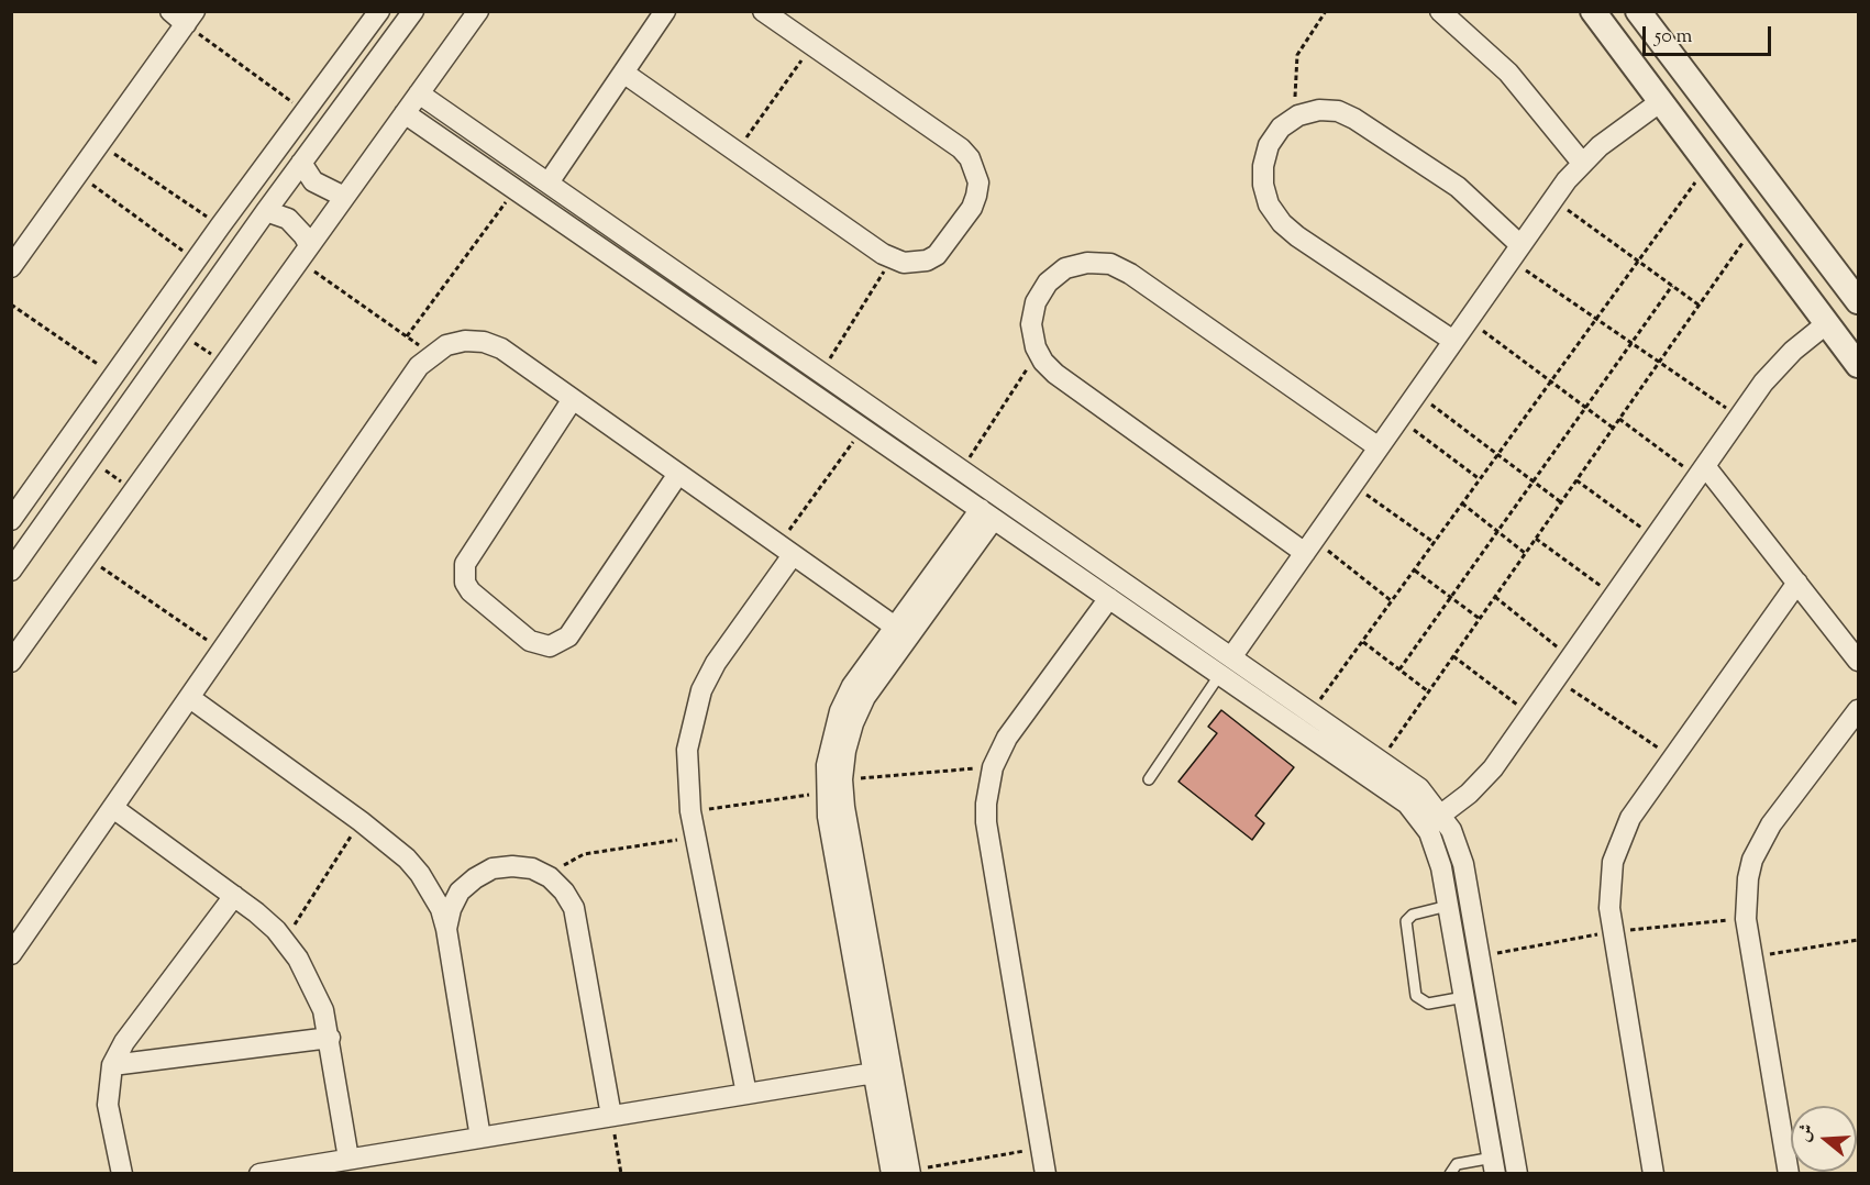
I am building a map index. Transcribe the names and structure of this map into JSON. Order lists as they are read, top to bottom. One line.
{"scale_bar":"50 m","north":"left"}
